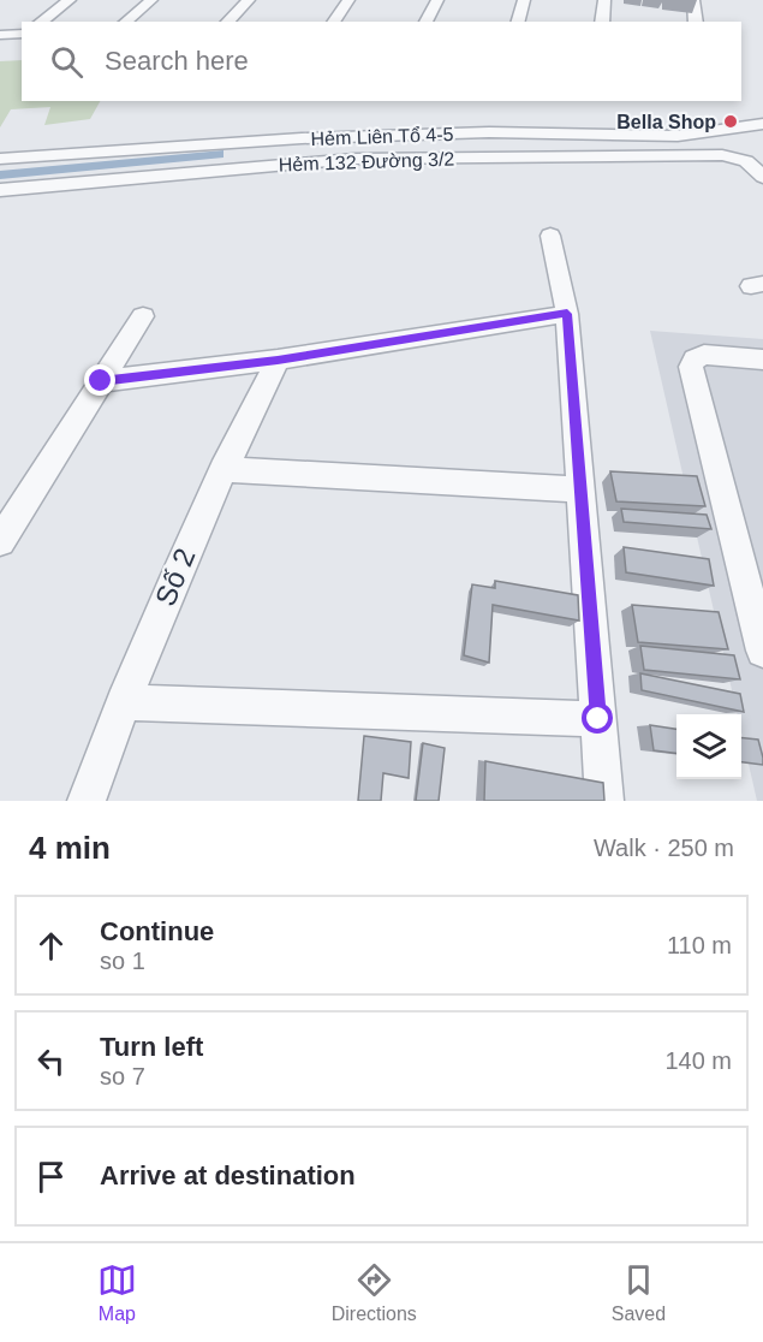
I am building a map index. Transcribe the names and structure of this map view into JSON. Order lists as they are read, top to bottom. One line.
{"streets":{"street":["Hẻm Liên Tổ 4-5","Hẻm 132 Đường 3/2","Số 2"]},"places":["Bella Shop"],"page":{"search":"Search here","heading":["4 min","Walk · 250 m"],"list":[["Continue","so 1","110 m"],["Turn left","so 7","140 m"],"Arrive at destination"],"nav":["Map","Directions","Saved"]}}
